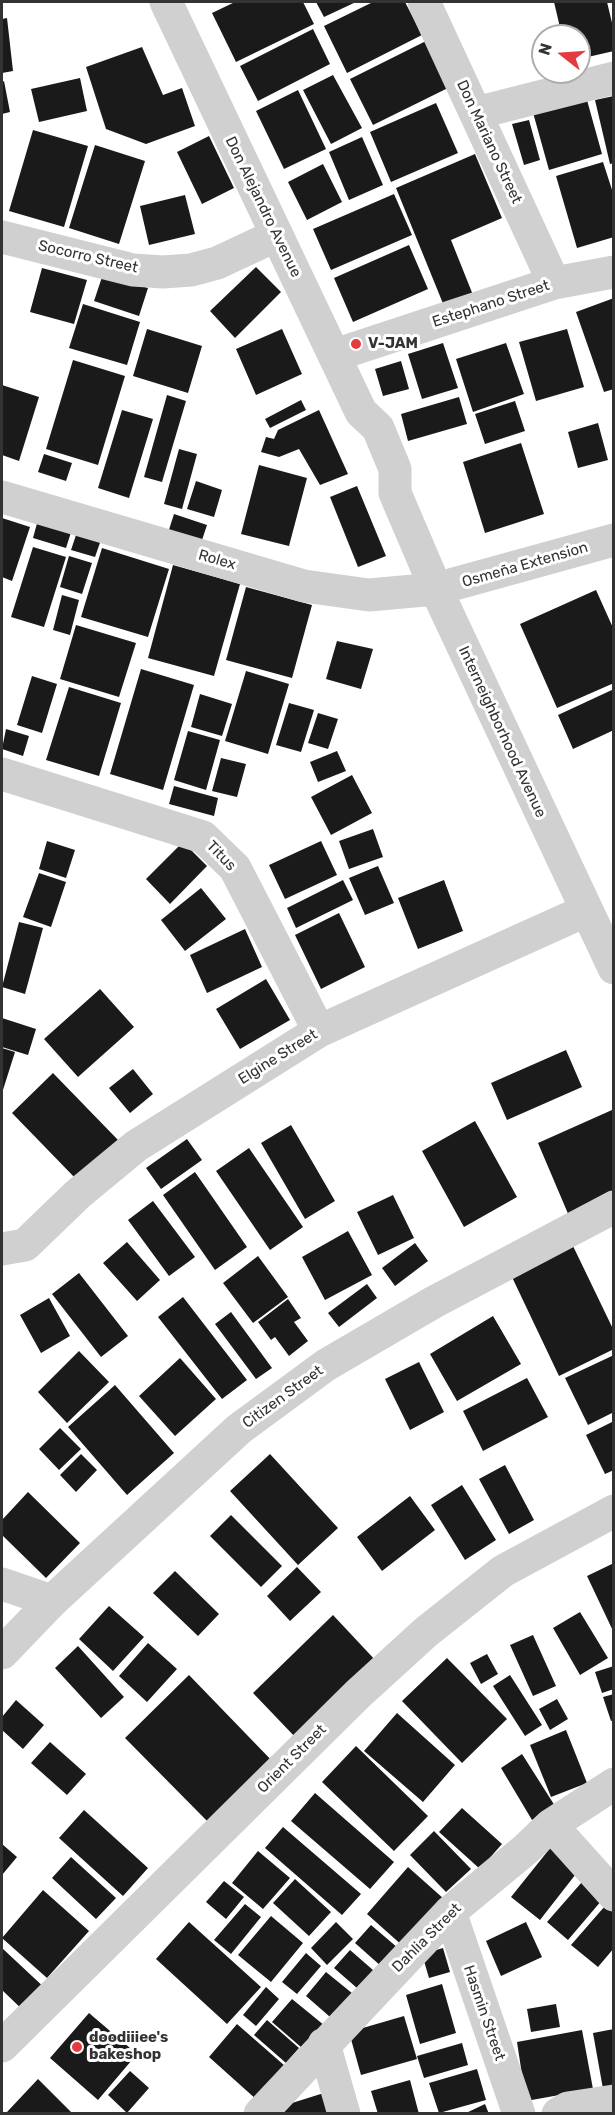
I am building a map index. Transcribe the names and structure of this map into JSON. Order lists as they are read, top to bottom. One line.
{"streets":{"street":["Don Mariano Street","Don Alejandro Avenue","Socorro Street","Estephano Street","Rolex","Osmeña Extension","Interneighborhood Avenue","Titus","Elgine Street","Citizen Street","Orient Street","Dahlia Street","Hasmin Street"]},"crossings":[["Don Mariano Street","Estephano Street"],["Don Alejandro Avenue","Socorro Street"],["Don Alejandro Avenue","Estephano Street"],["Don Alejandro Avenue","Interneighborhood Avenue"],["Rolex","Osmeña Extension"],["Rolex","Interneighborhood Avenue"],["Osmeña Extension","Interneighborhood Avenue"],["Interneighborhood Avenue","Elgine Street"],["Titus","Elgine Street"],["Dahlia Street","Hasmin Street"]],"places":["V-JAM","doodiiiee's bakeshop"],"north":"left"}
